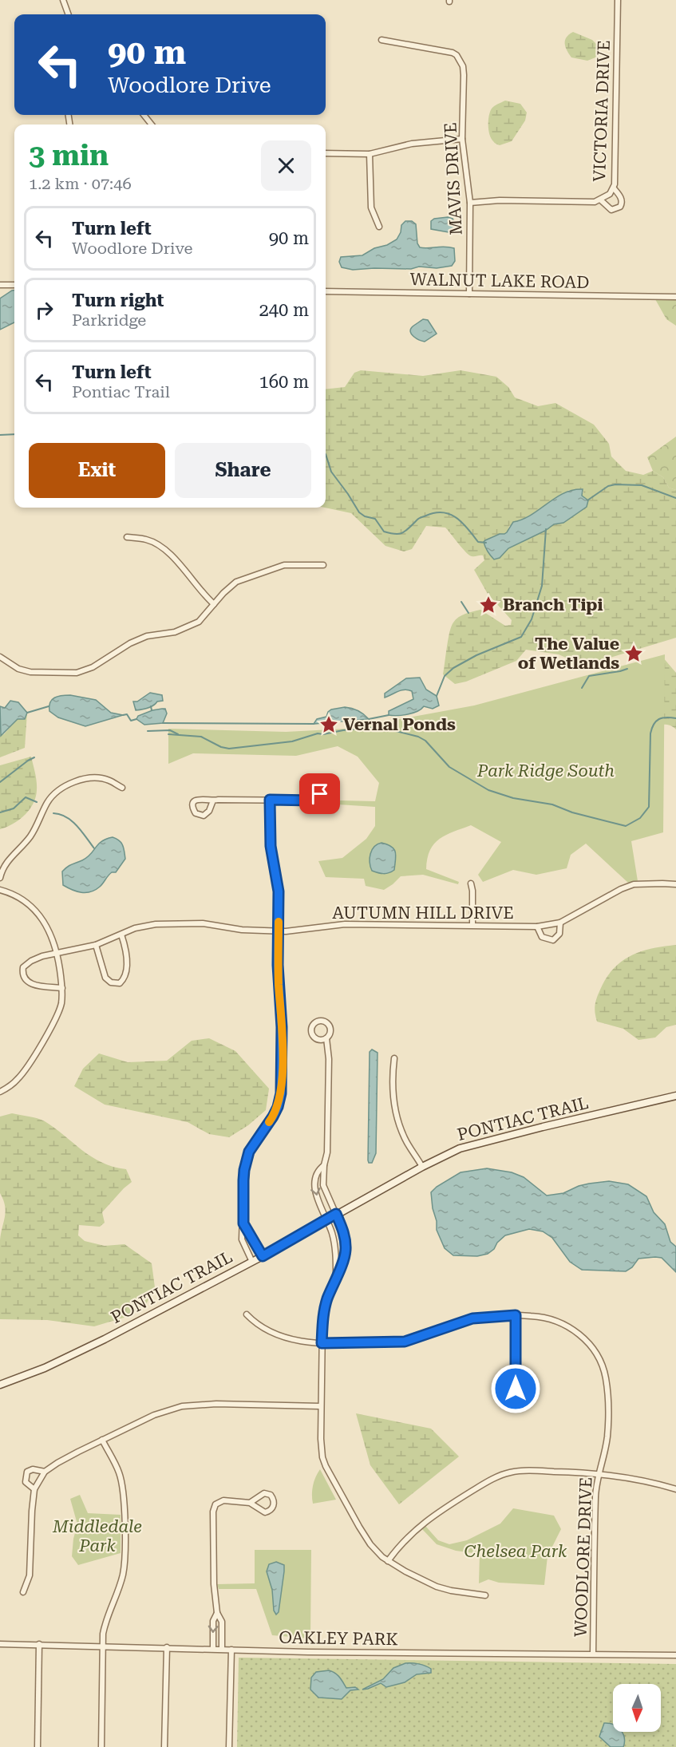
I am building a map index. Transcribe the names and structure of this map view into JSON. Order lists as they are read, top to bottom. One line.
{"streets":{"main road":["PONTIAC TRAIL"],"street":["VICTORIA DRIVE","MAVIS DRIVE","WALNUT LAKE ROAD","AUTUMN HILL DRIVE","WOODLORE DRIVE","OAKLEY PARK"]},"crossings":[["VICTORIA DRIVE","MAVIS DRIVE"],["MAVIS DRIVE","WALNUT LAKE ROAD"],["WOODLORE DRIVE","OAKLEY PARK"]],"parks":["Park Ridge South","Middledale Park","Chelsea Park"],"places":{"place":["Branch Tipi","The Value of Wetlands","Vernal Ponds"]},"north":"bottom","page":{"turn":["90 m","Woodlore Drive"],"heading":["3 min","1.2 km · 07:46"],"list":[{"name":"Turn left","note":"Woodlore Drive","value":"90 m"},{"name":"Turn right","note":"Parkridge","value":"240 m"},{"name":"Turn left","note":"Pontiac Trail","value":"160 m"}],"buttons":["Exit","Share"]}}
